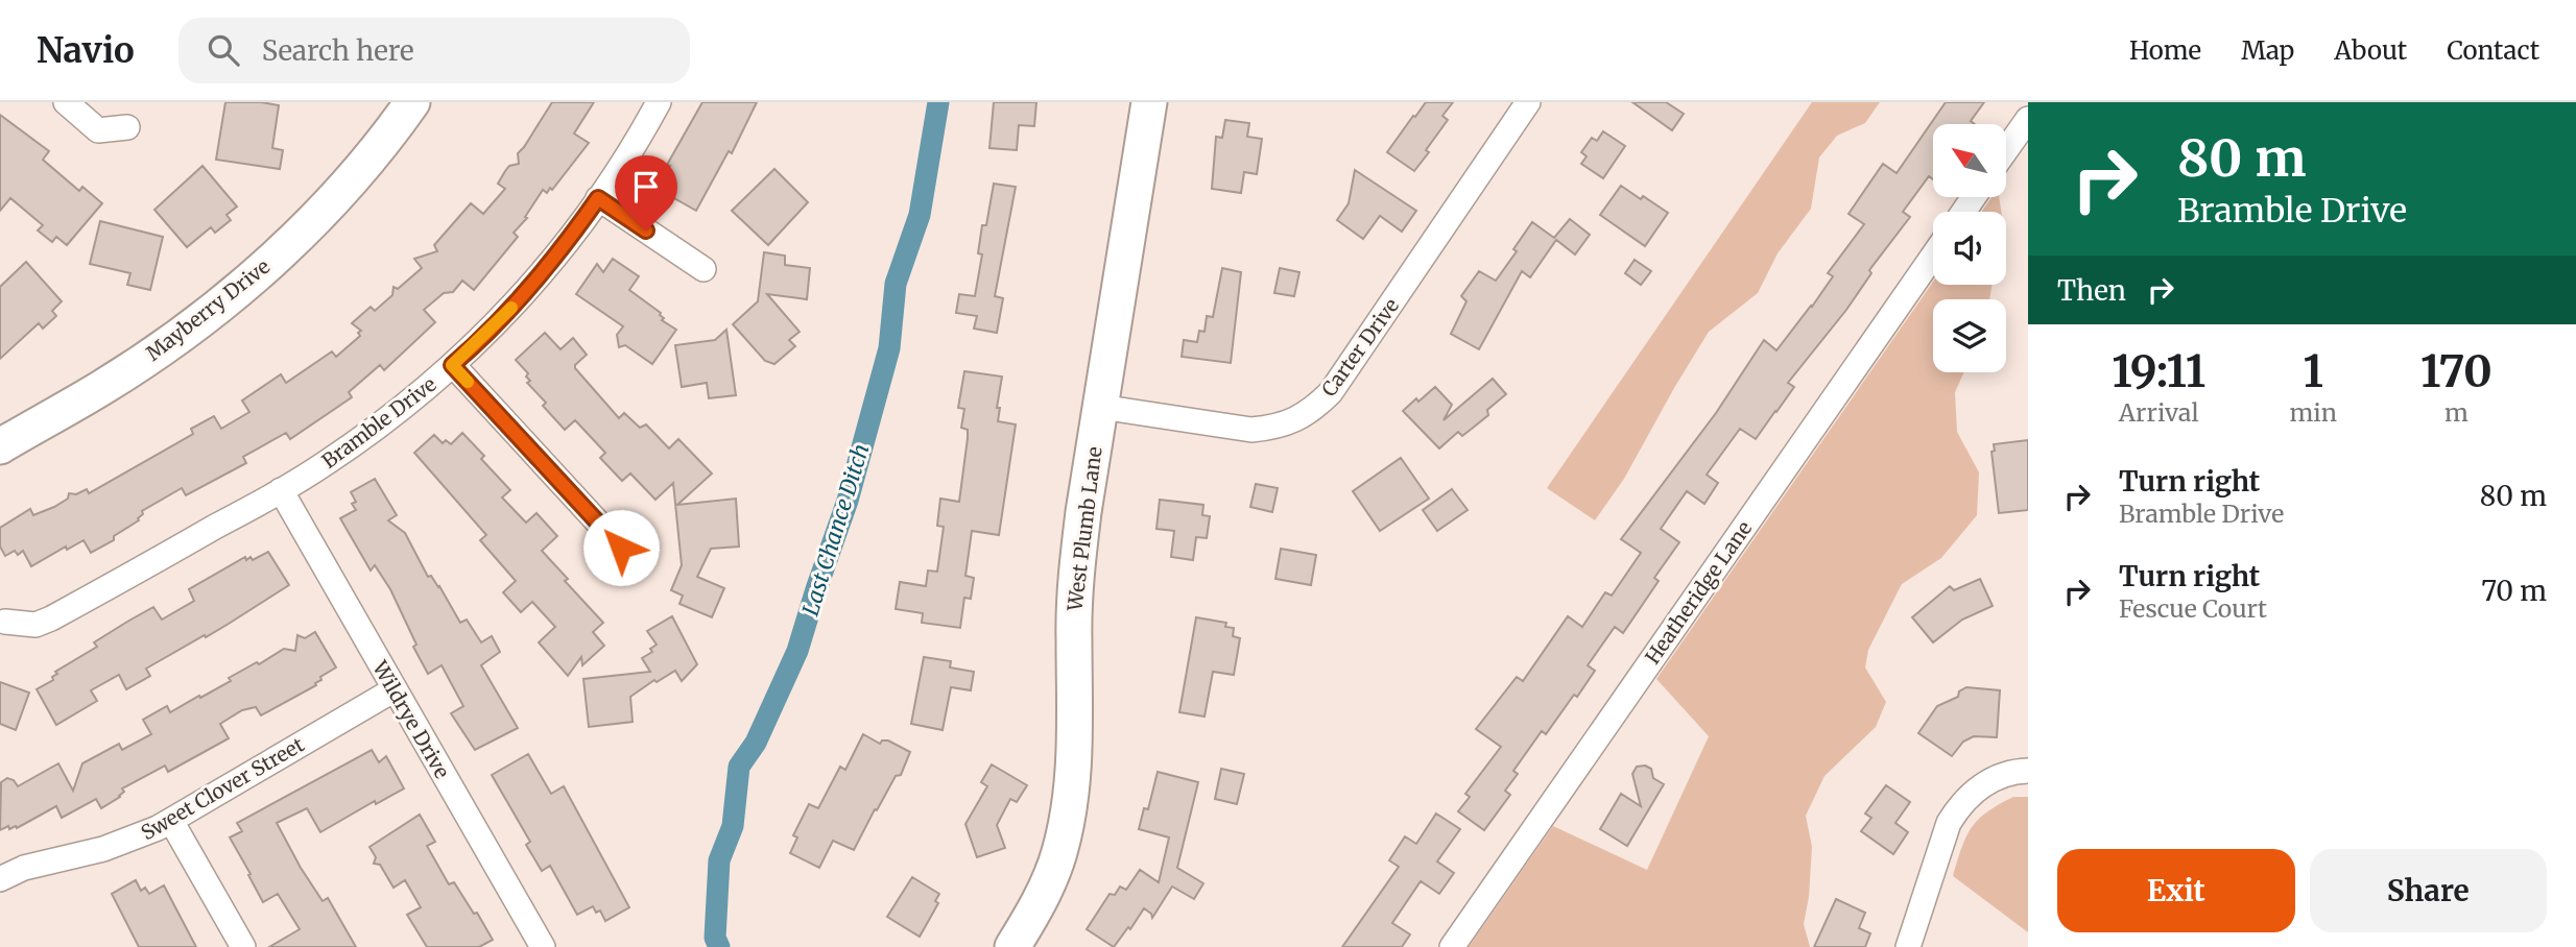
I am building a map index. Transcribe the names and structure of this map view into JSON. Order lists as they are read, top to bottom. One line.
{"streets":{"main road":["Mayberry Drive","West Plumb Lane"],"street":["Carter Drive","Bramble Drive","Heatheridge Lane","Wildrye Drive","Sweet Clover Street"]},"crossings":[["Carter Drive","West Plumb Lane"],["Bramble Drive","Wildrye Drive"],["Wildrye Drive","Sweet Clover Street"]],"water":["Last Chance Ditch"],"north":"top left","page":{"header":"Navio","search":"Search here","nav":["Home","Map","About","Contact"],"turn":["80 m","Bramble Drive"],"then":"Then","eta":["19:11","Arrival","1","min","170","m"],"list":[{"name":"Turn right","note":"Bramble Drive","value":"80 m"},{"name":"Turn right","note":"Fescue Court","value":"70 m"}],"buttons":["Exit","Share"]}}
